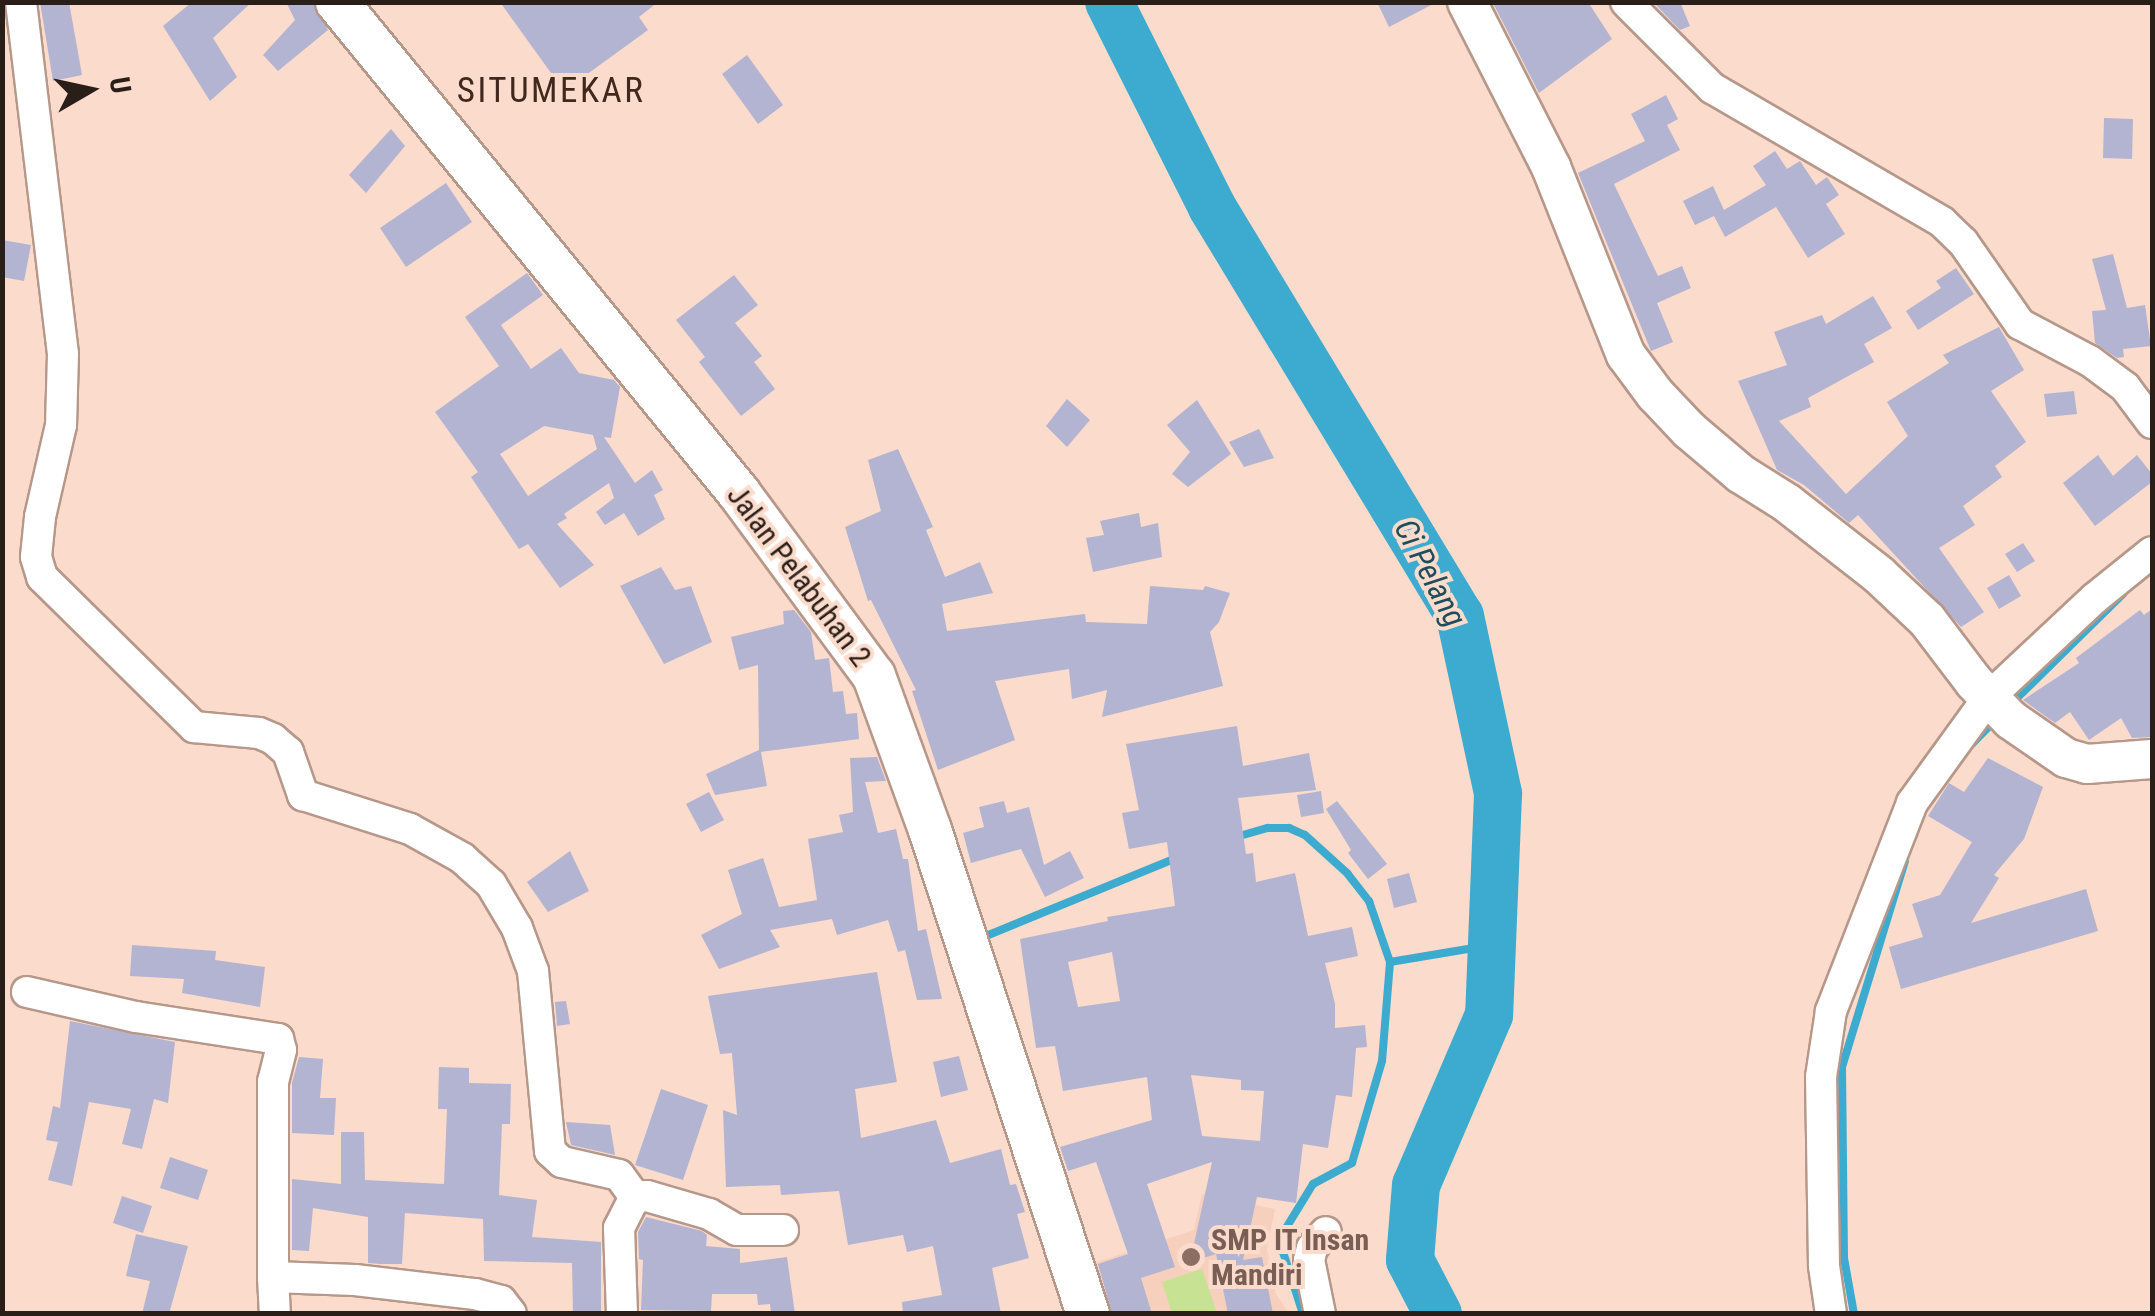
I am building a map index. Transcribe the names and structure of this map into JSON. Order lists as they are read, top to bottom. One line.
{"streets":{"main road":["Jalan Pelabuhan 2"]},"districts":["SITUMEKAR"],"water":["Ci Pelang"],"places":["SMP IT Insan Mandiri"],"north":"right"}
